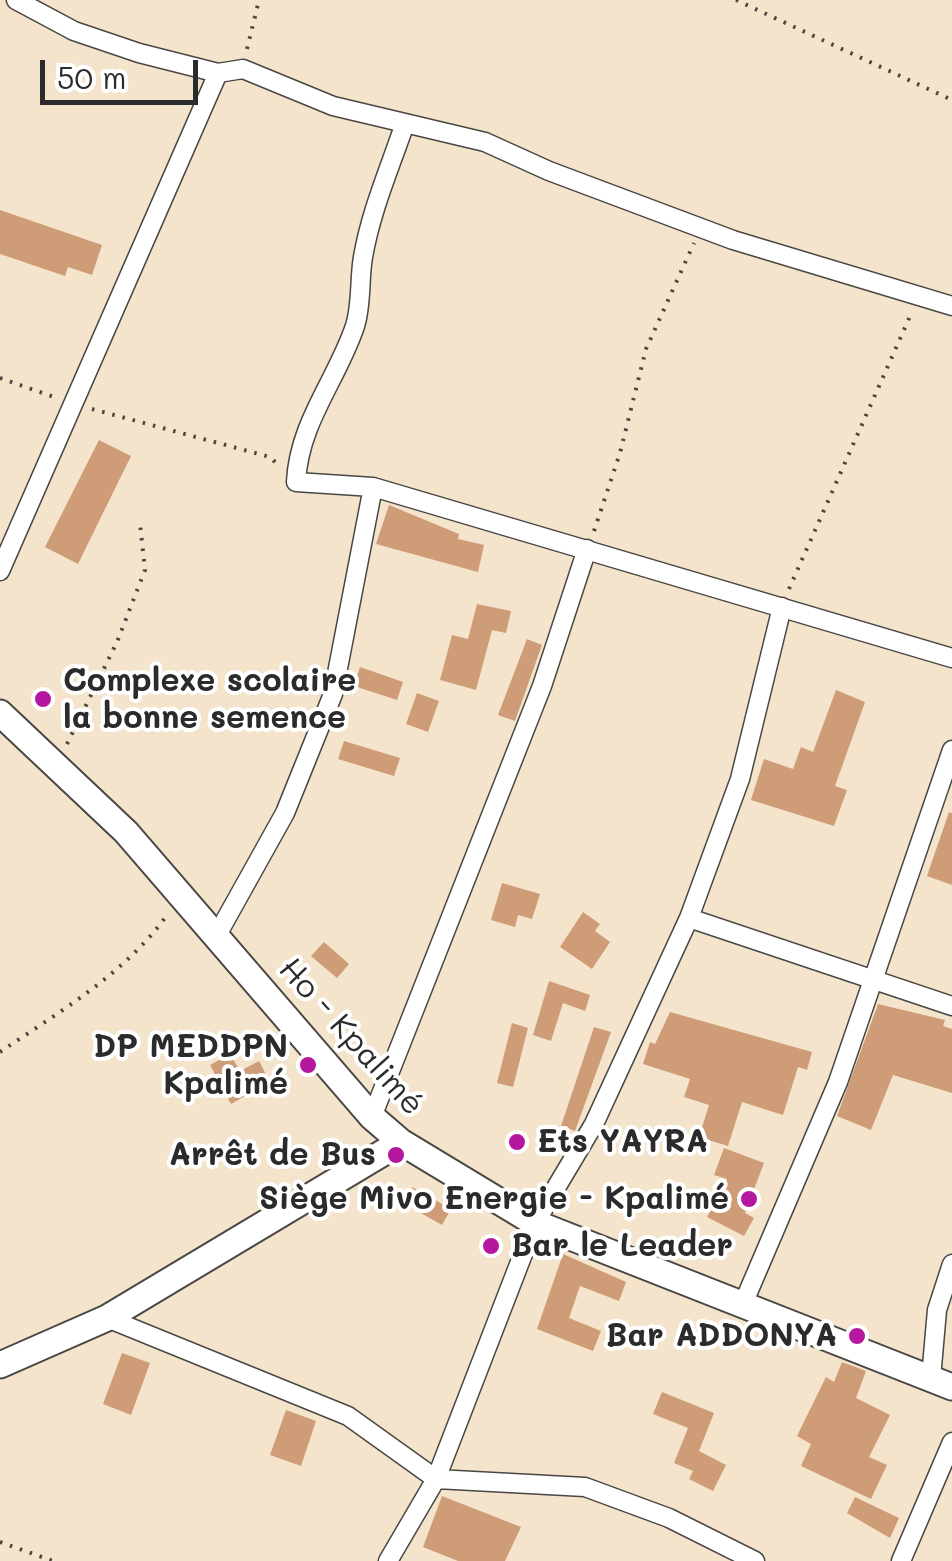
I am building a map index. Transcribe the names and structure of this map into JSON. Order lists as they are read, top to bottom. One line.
{"streets":{"main road":["Ho - Kpalimé"]},"places":["Complexe scolaire la bonne semence","DP MEDDPN Kpalimé","Ets YAYRA","Arrêt de Bus","Siège Mivo Energie - Kpalimé","Bar le Leader","Bar ADDONYA"],"scale_bar":"50 m"}
